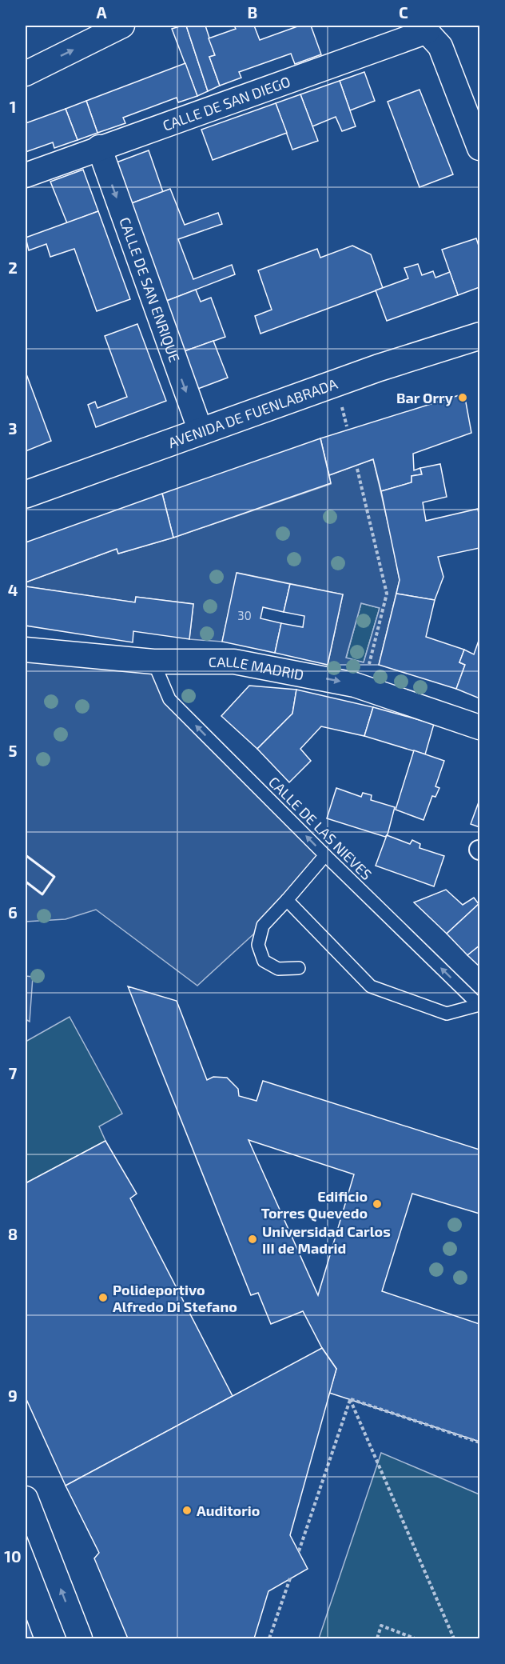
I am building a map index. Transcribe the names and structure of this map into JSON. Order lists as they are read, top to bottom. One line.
{"streets":{"main road":["AVENIDA DE FUENLABRADA"],"street":["CALLE DE SAN DIEGO","CALLE DE SAN ENRIQUE","CALLE MADRID"],"lane":["CALLE DE LAS NIEVES"]},"crossings":[["CALLE DE SAN DIEGO","CALLE DE SAN ENRIQUE"],["CALLE DE SAN ENRIQUE","AVENIDA DE FUENLABRADA"],["CALLE MADRID","CALLE DE LAS NIEVES"]],"one_way":["CALLE DE SAN ENRIQUE","CALLE MADRID","CALLE DE LAS NIEVES"],"places":["Bar Orry","Edificio Torres Quevedo","Universidad Carlos III de Madrid","Polideportivo Alfredo Di Stefano","Auditorio"],"house_numbers":["30"],"grid":{"columns":["A","B","C"],"rows":["1","2","3","4","5","6","7","8","9","10"]}}
